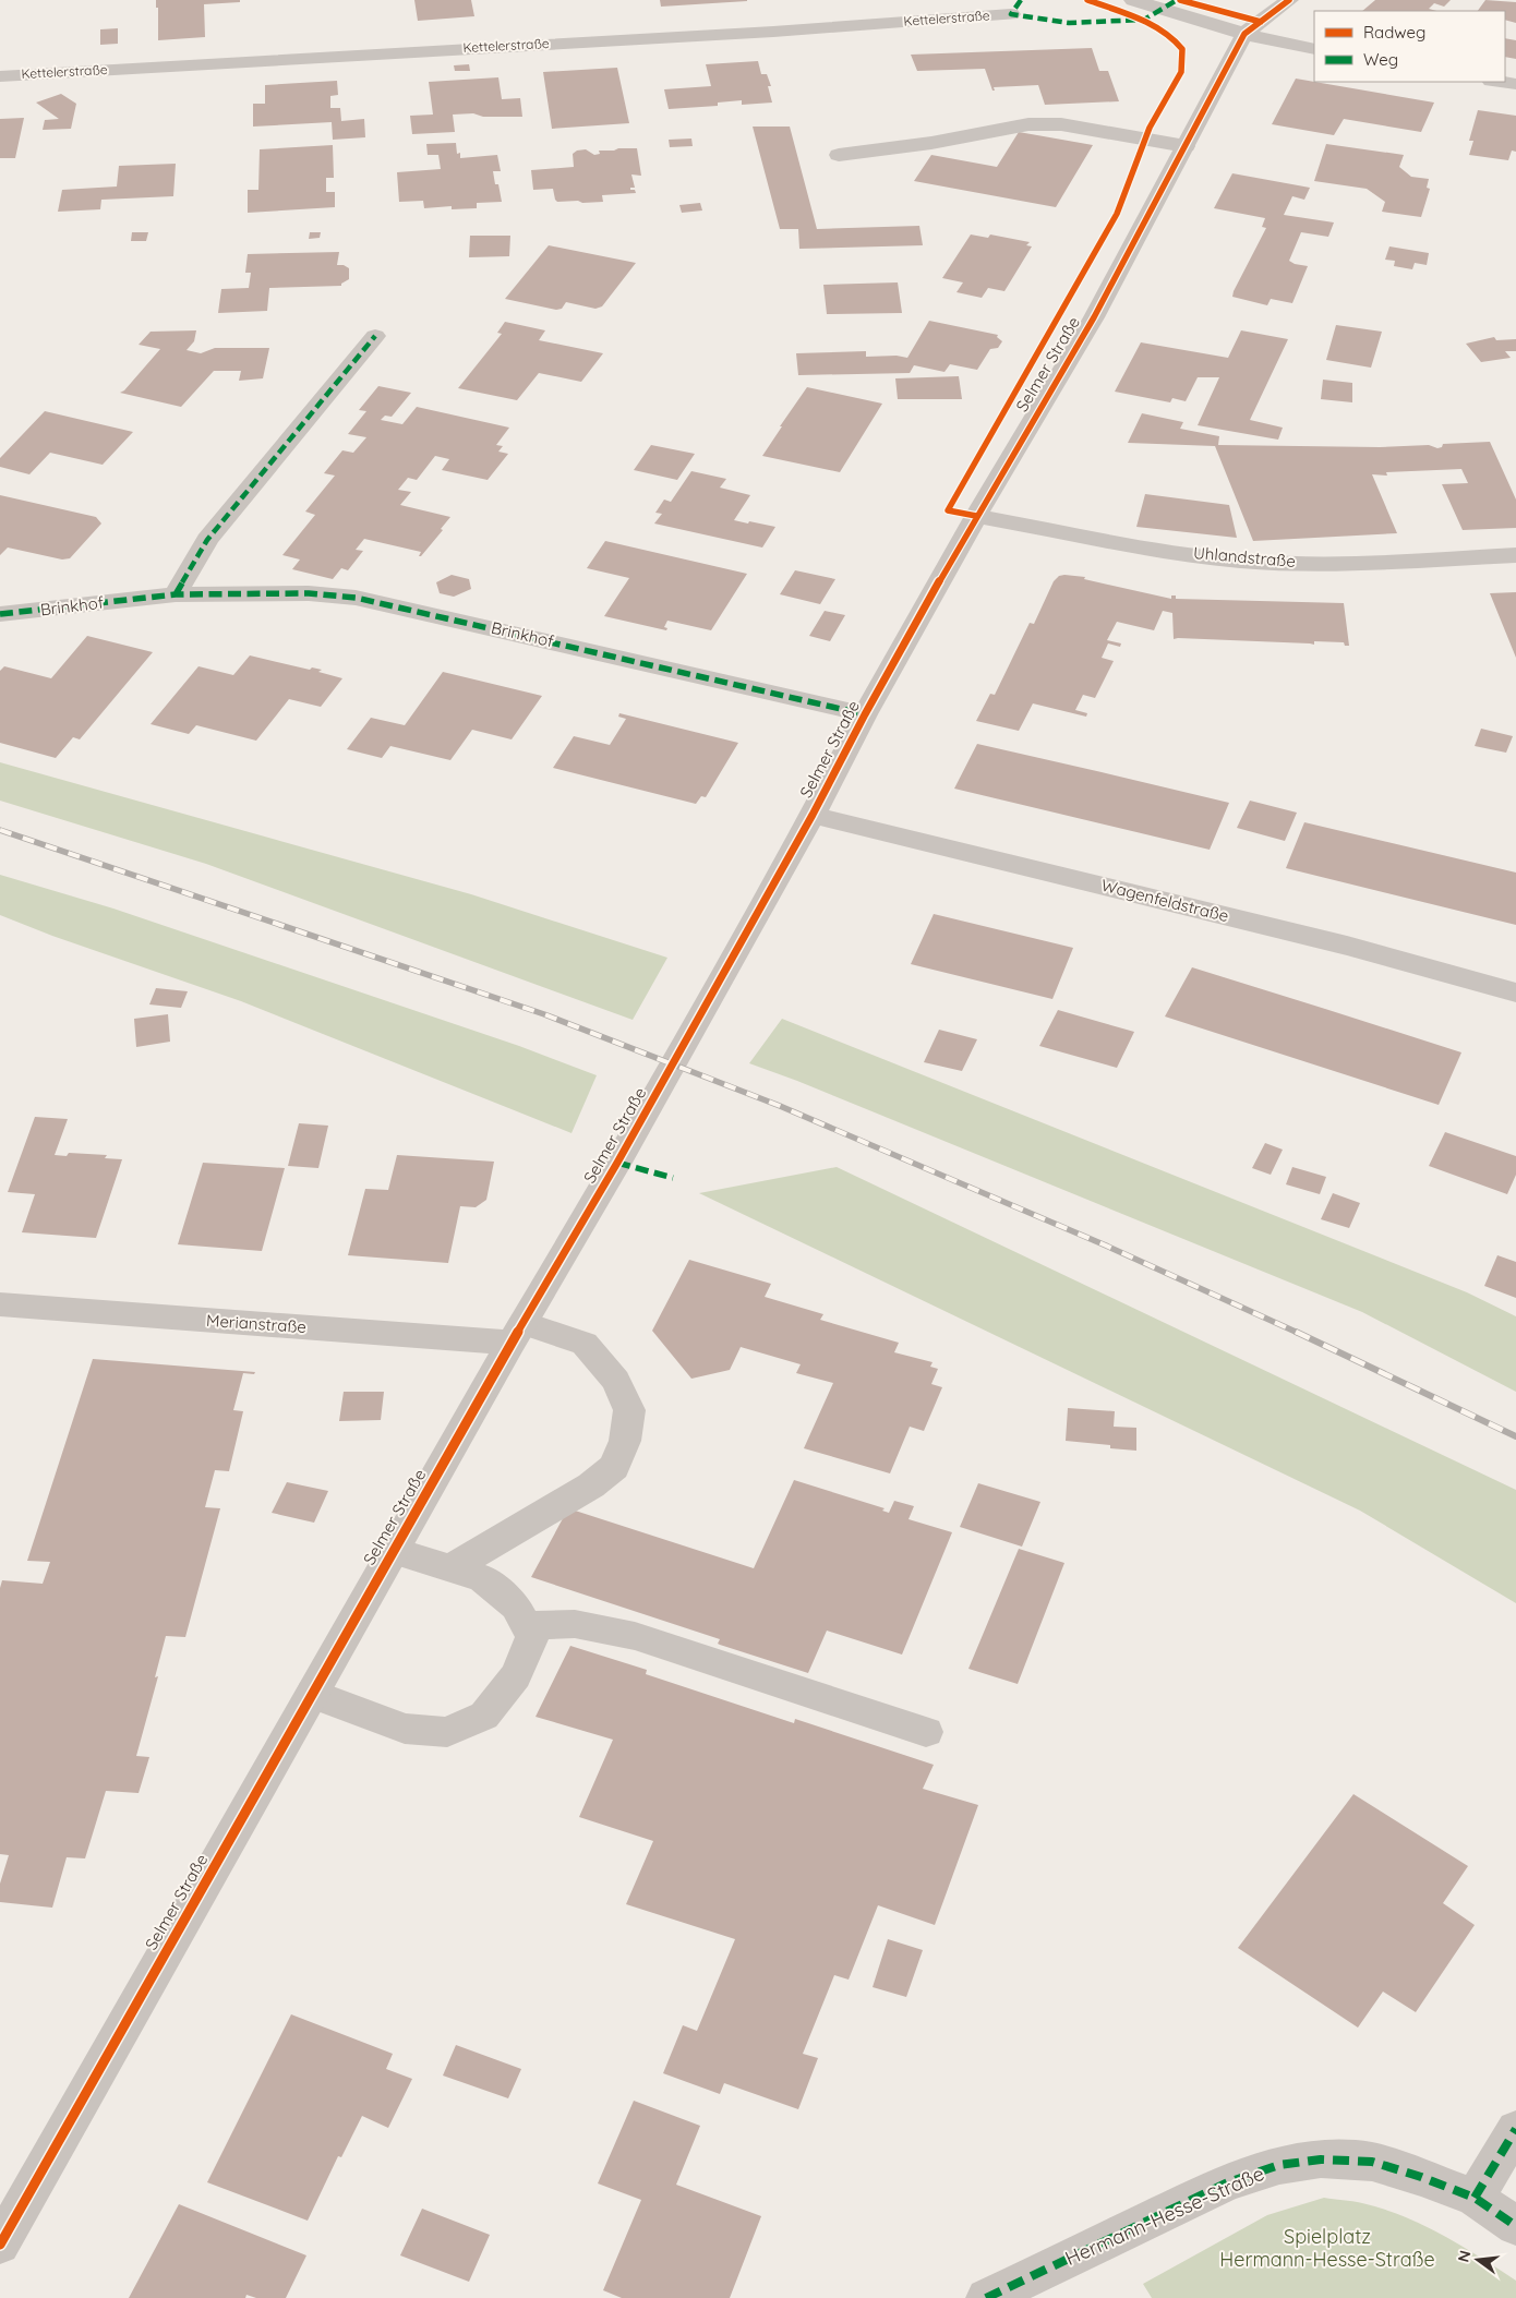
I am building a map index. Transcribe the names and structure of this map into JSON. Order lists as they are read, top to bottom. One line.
{"streets":{"street":["Kettelerstraße","Selmer Straße","Uhlandstraße","Brinkhof","Wagenfeldstraße","Merianstraße","Hermann-Hesse-Straße"]},"crossings":[["Selmer Straße","Uhlandstraße"],["Selmer Straße","Brinkhof"],["Selmer Straße","Wagenfeldstraße"],["Selmer Straße","Merianstraße"]],"parks":["Spielplatz Hermann-Hesse-Straße"],"legend":["Radweg","Weg"],"north":"left"}
